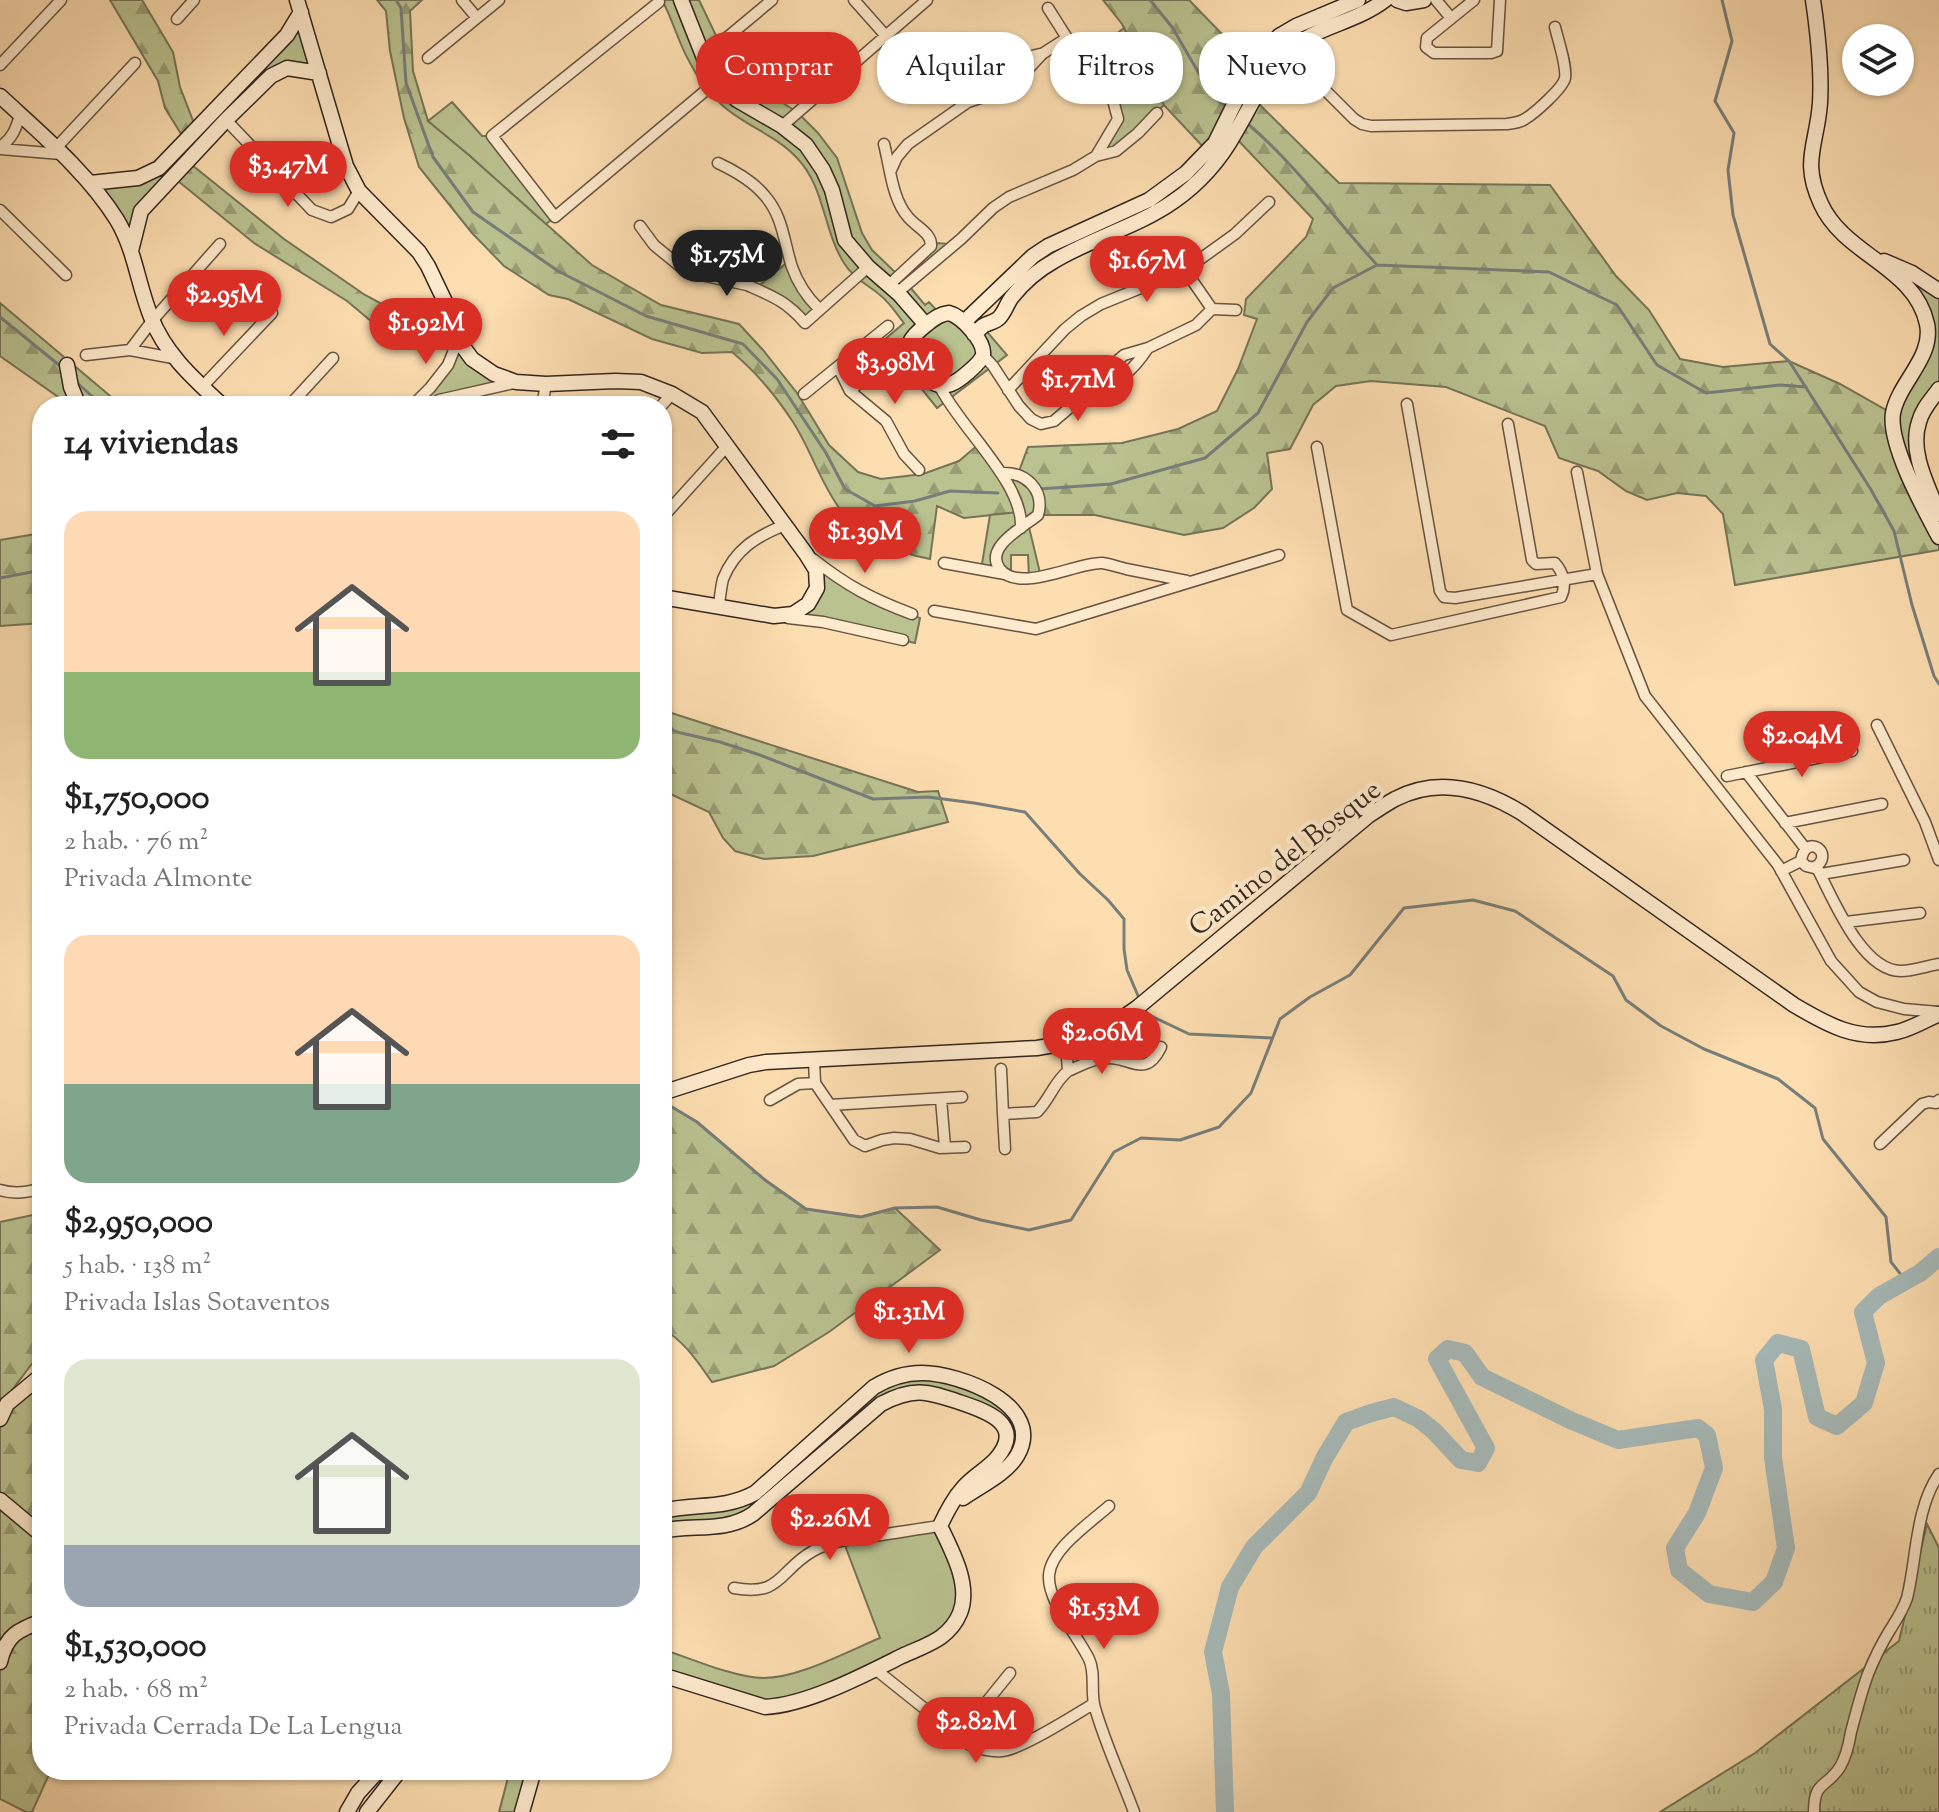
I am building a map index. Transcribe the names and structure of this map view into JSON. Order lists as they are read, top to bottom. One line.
{"streets":{"street":["Camino del Bosque"]},"page":{"chip":["Comprar","Alquilar","Filtros","Nuevo"],"price":["$3.47M","$1.75M","$1.67M","$2.95M","$1.92M","$3.98M","$1.71M","$1.39M","$2.04M","$2.06M","$1.31M","$2.26M","$1.53M","$2.82M"],"heading":"14 viviendas","list":[{"name":"$1,750,000","note":"2 hab. · 76 m² · Privada Almonte"},{"name":"$2,950,000","note":"5 hab. · 138 m² · Privada Islas Sotaventos"},{"name":"$1,530,000","note":"2 hab. · 68 m² · Privada Cerrada De La Lengua"}]}}
